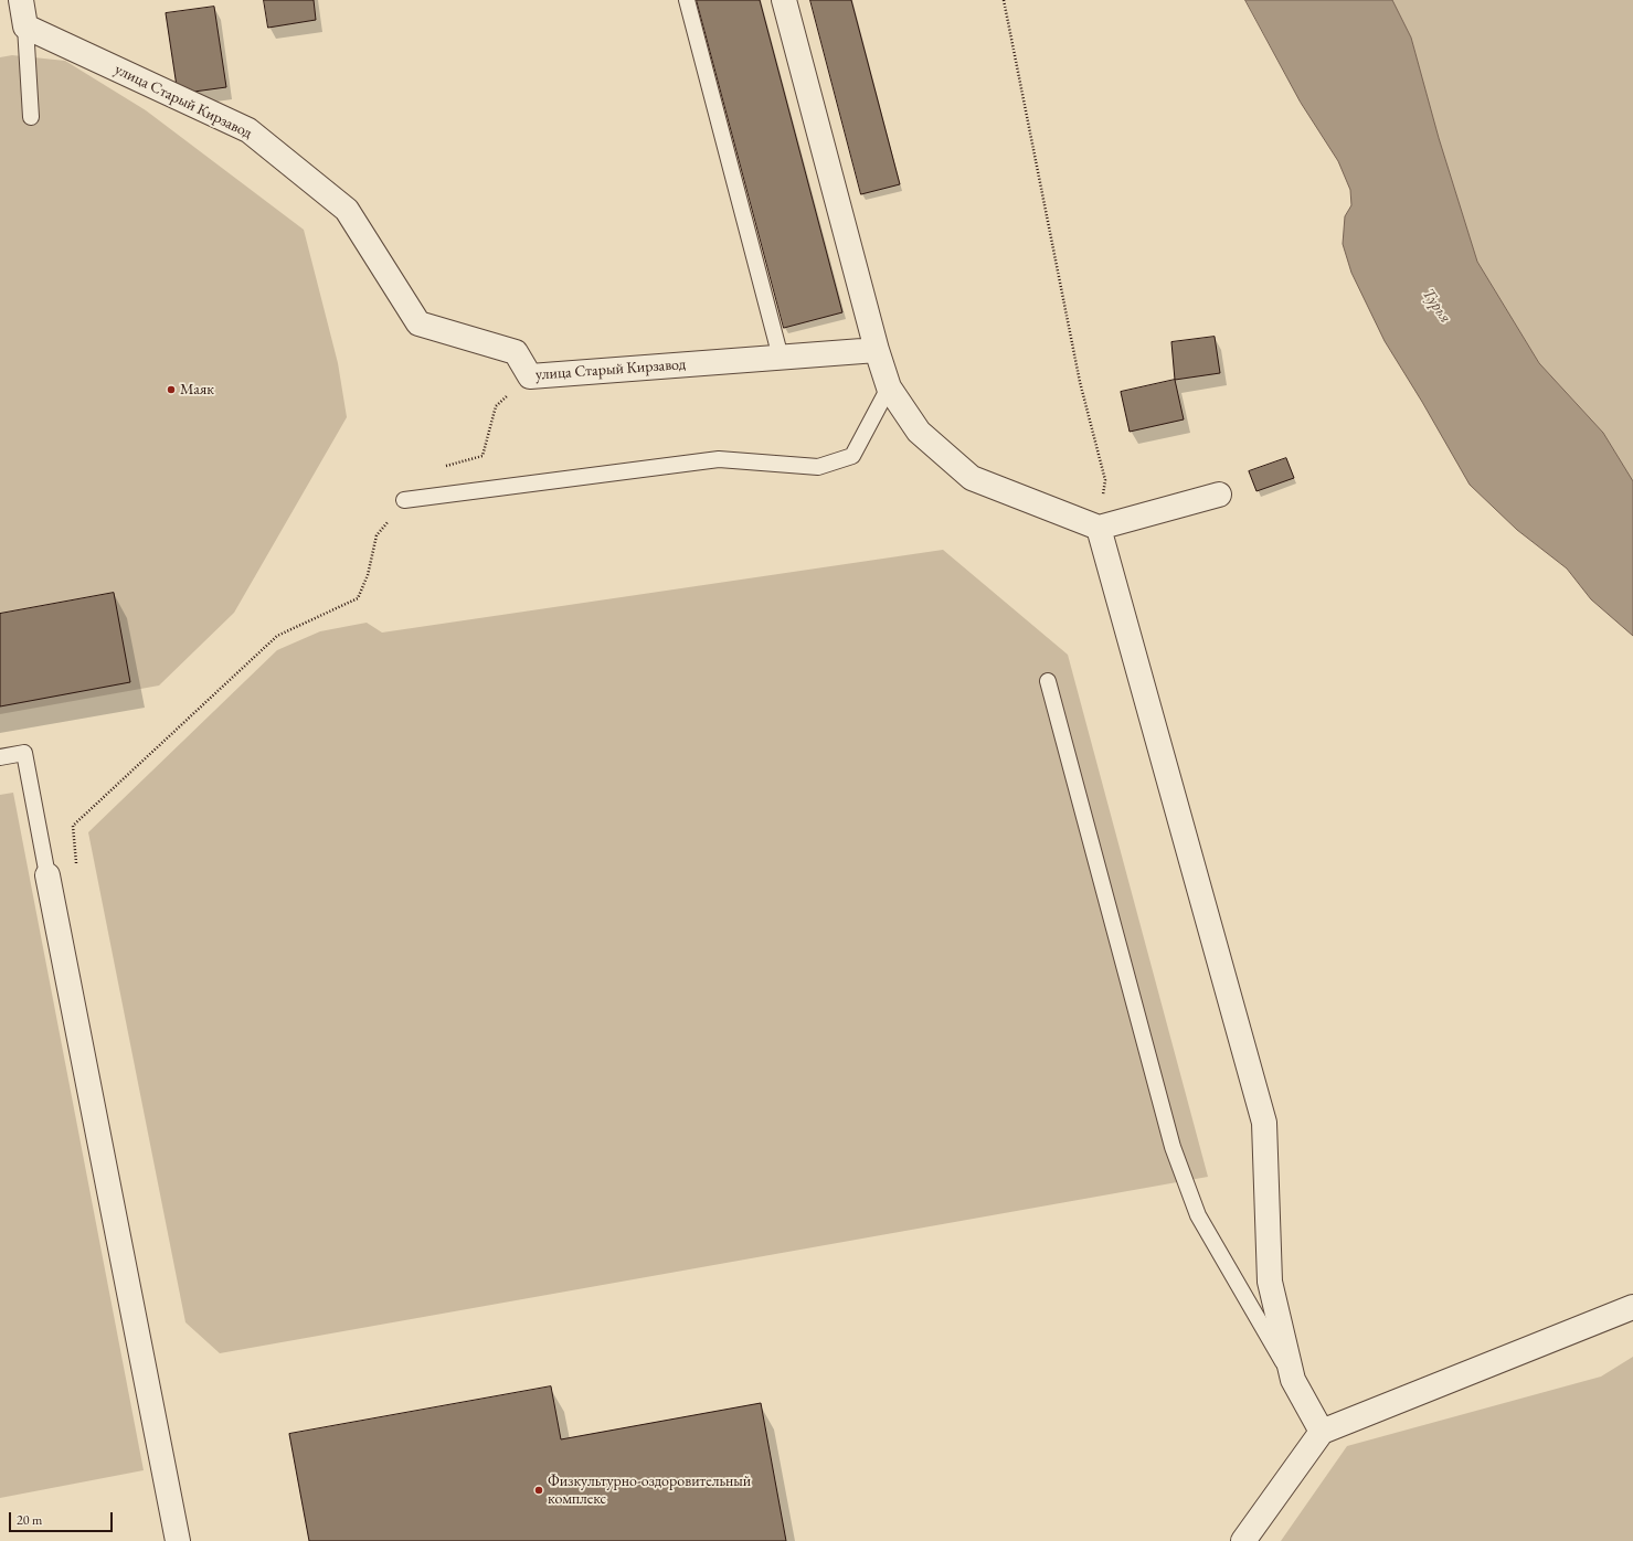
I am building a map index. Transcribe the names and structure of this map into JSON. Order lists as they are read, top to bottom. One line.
{"streets":{"street":["улица Старый Кирзавод"]},"water":["Турья"],"places":["Маяк","Физкультурно-оздоровительный комплекс"],"scale_bar":"20 m"}
